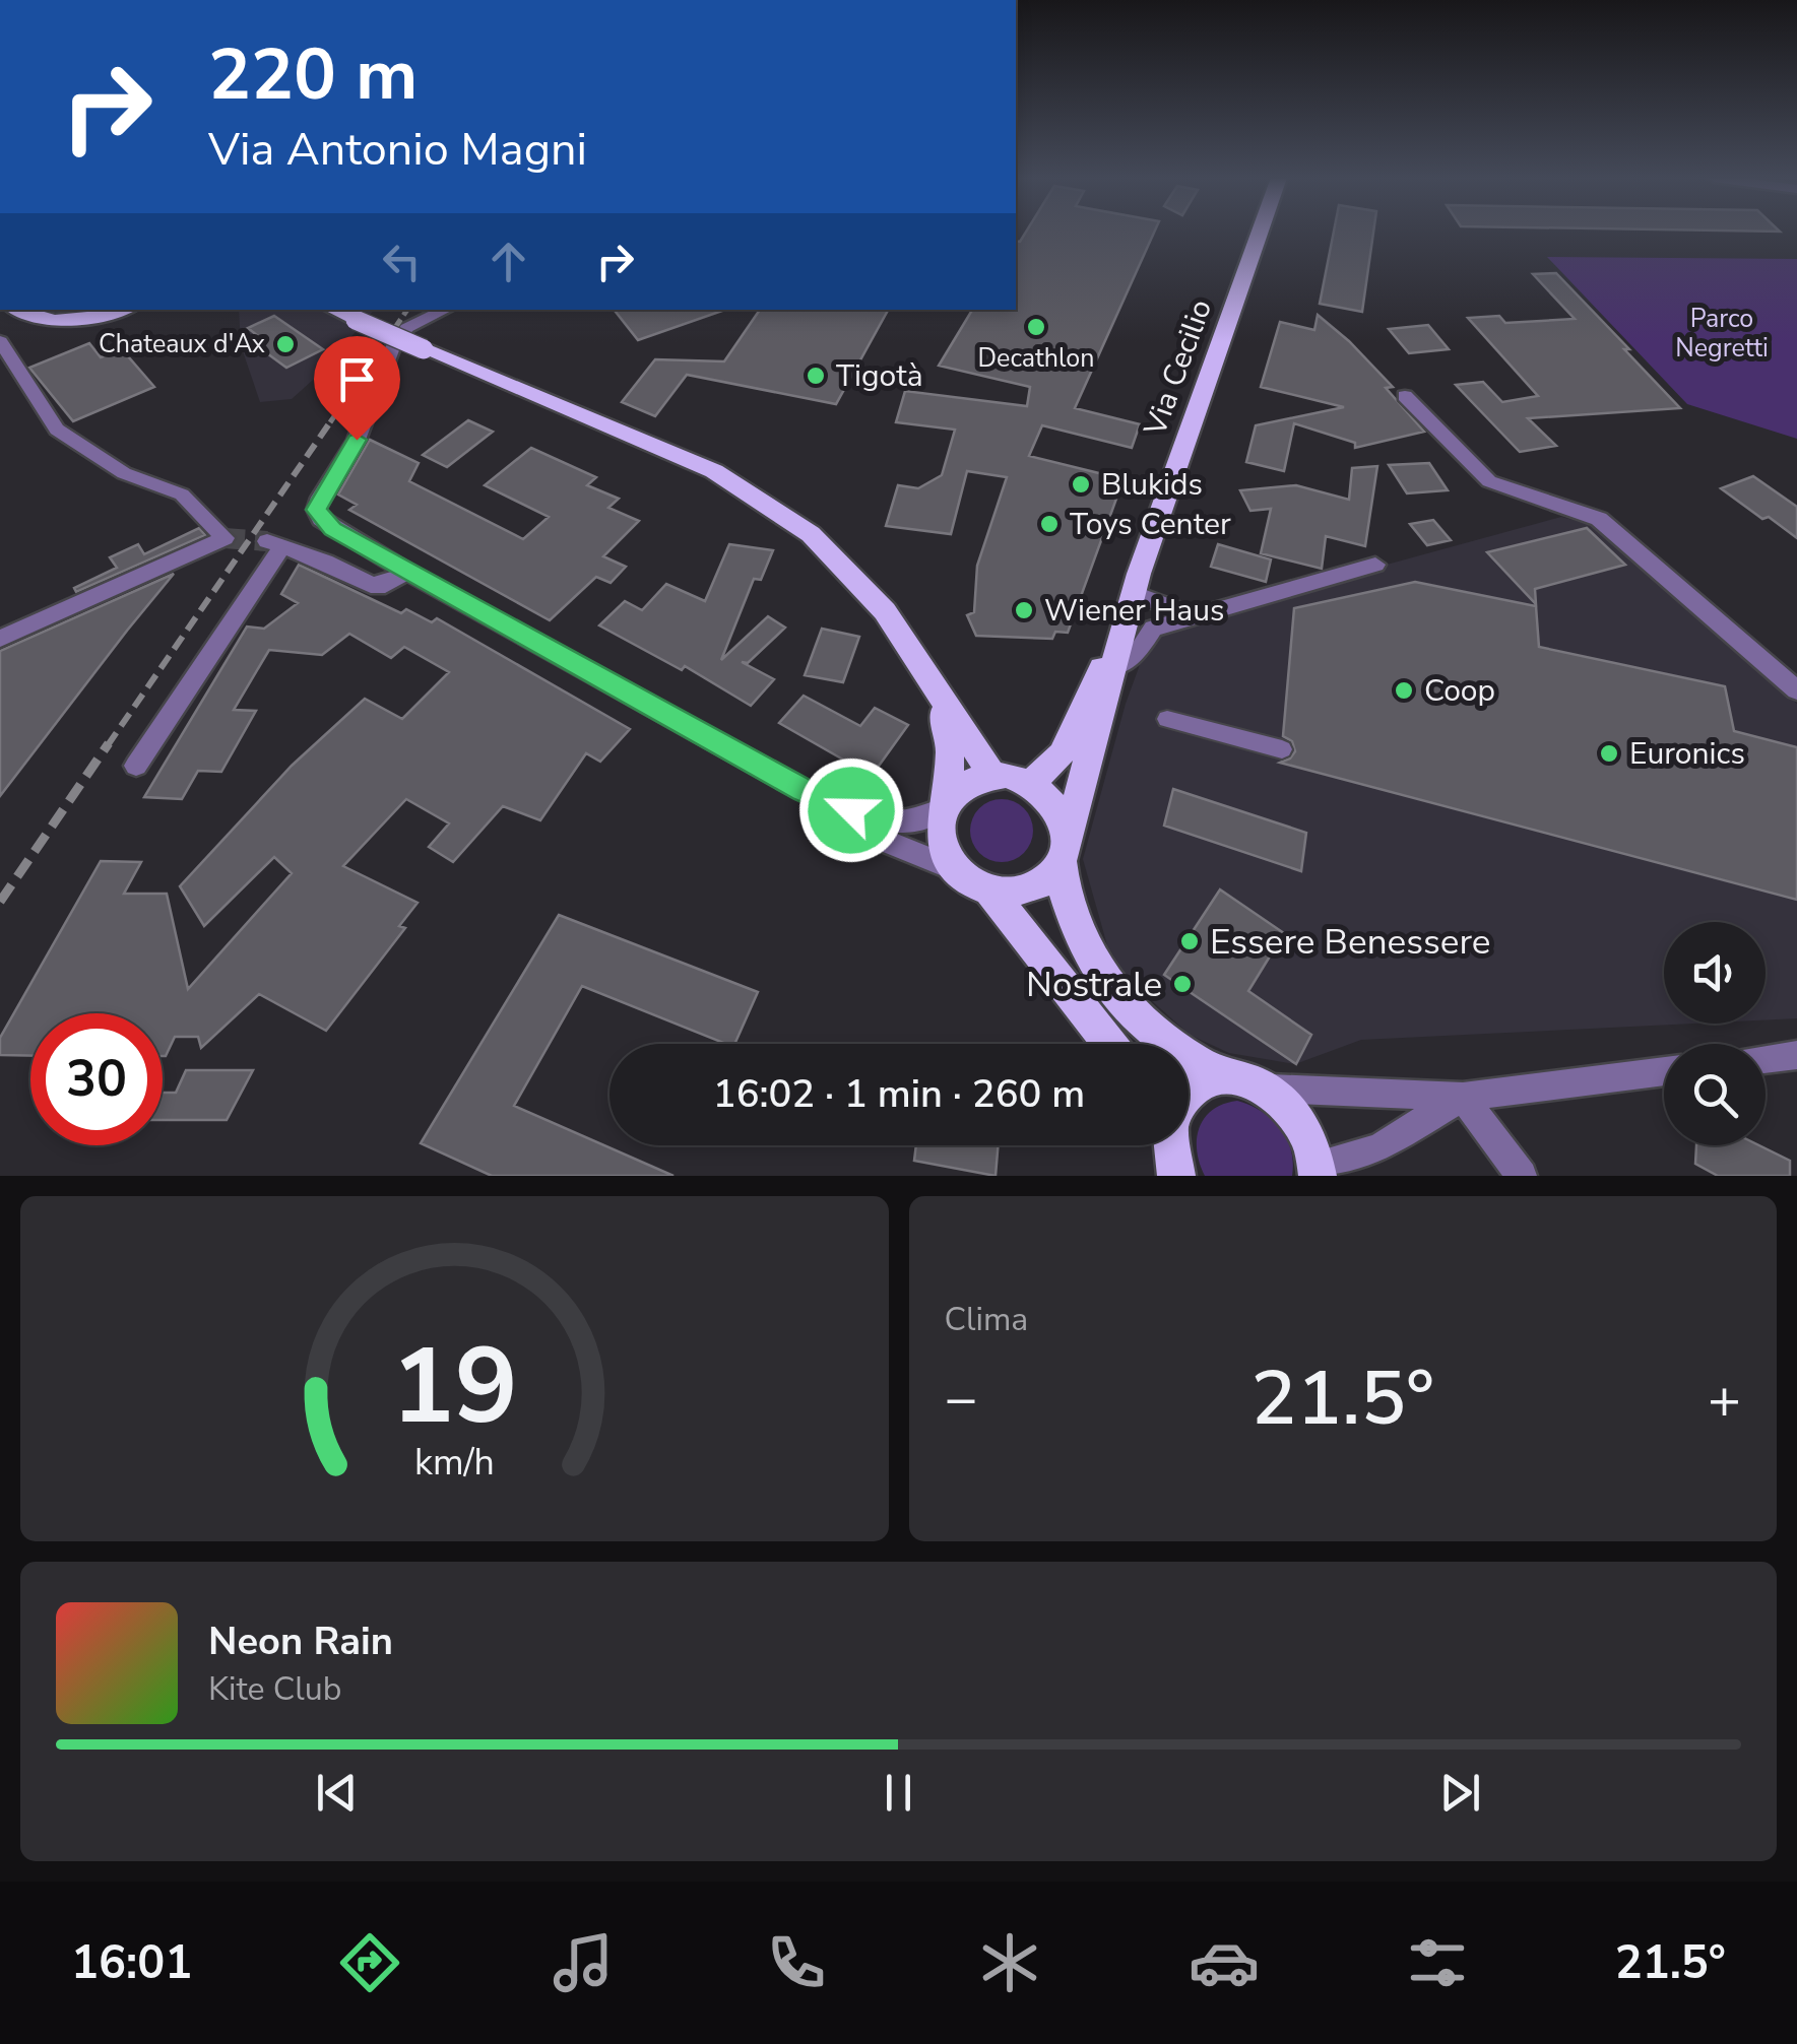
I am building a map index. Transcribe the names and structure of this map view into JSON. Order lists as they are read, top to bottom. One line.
{"streets":{"main road":["Via Cecilio"]},"parks":["Parco Negretti"],"places":["Decathlon","Chateaux d'Ax","Tigotà","Blukids","Toys Center","Wiener Haus","Coop","Euronics","Essere Benessere","Nostrale"],"page":{"turn":["220 m","Via Antonio Magni"],"limit":"30","trip":"16:02 · 1 min · 260 m","tile":"Clima","heat":["−","21.5°","+"],"song":["Neon Rain","Kite Club"],"tabs":["16:01","21.5°"],"gauge":["19","km/h"]}}
